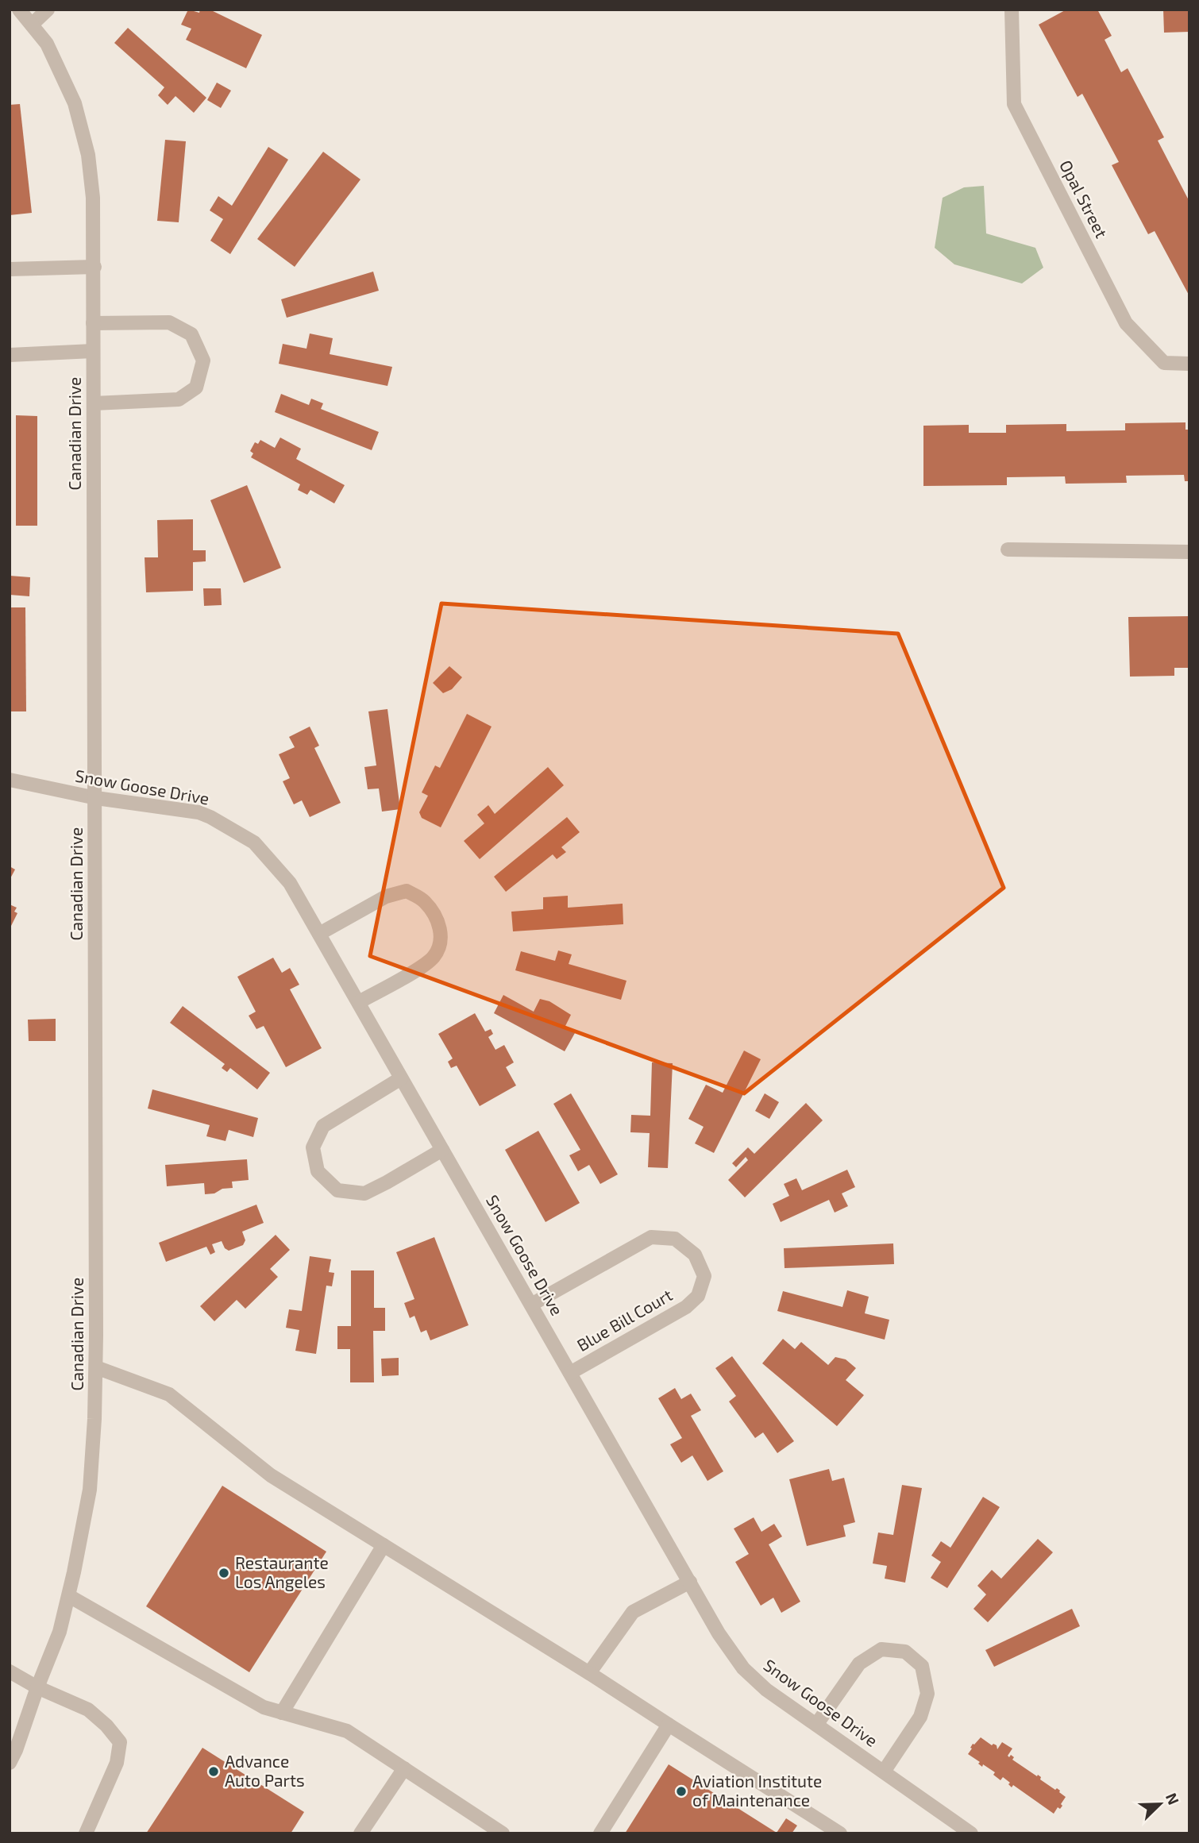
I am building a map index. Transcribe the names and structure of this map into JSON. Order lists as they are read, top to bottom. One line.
{"streets":{"street":["Opal Street","Canadian Drive","Snow Goose Drive","Blue Bill Court"]},"crossings":[["Canadian Drive","Snow Goose Drive"],["Snow Goose Drive","Blue Bill Court"]],"places":["Restaurante Los Angeles","Advance Auto Parts","Aviation Institute of Maintenance"],"north":"top right"}
